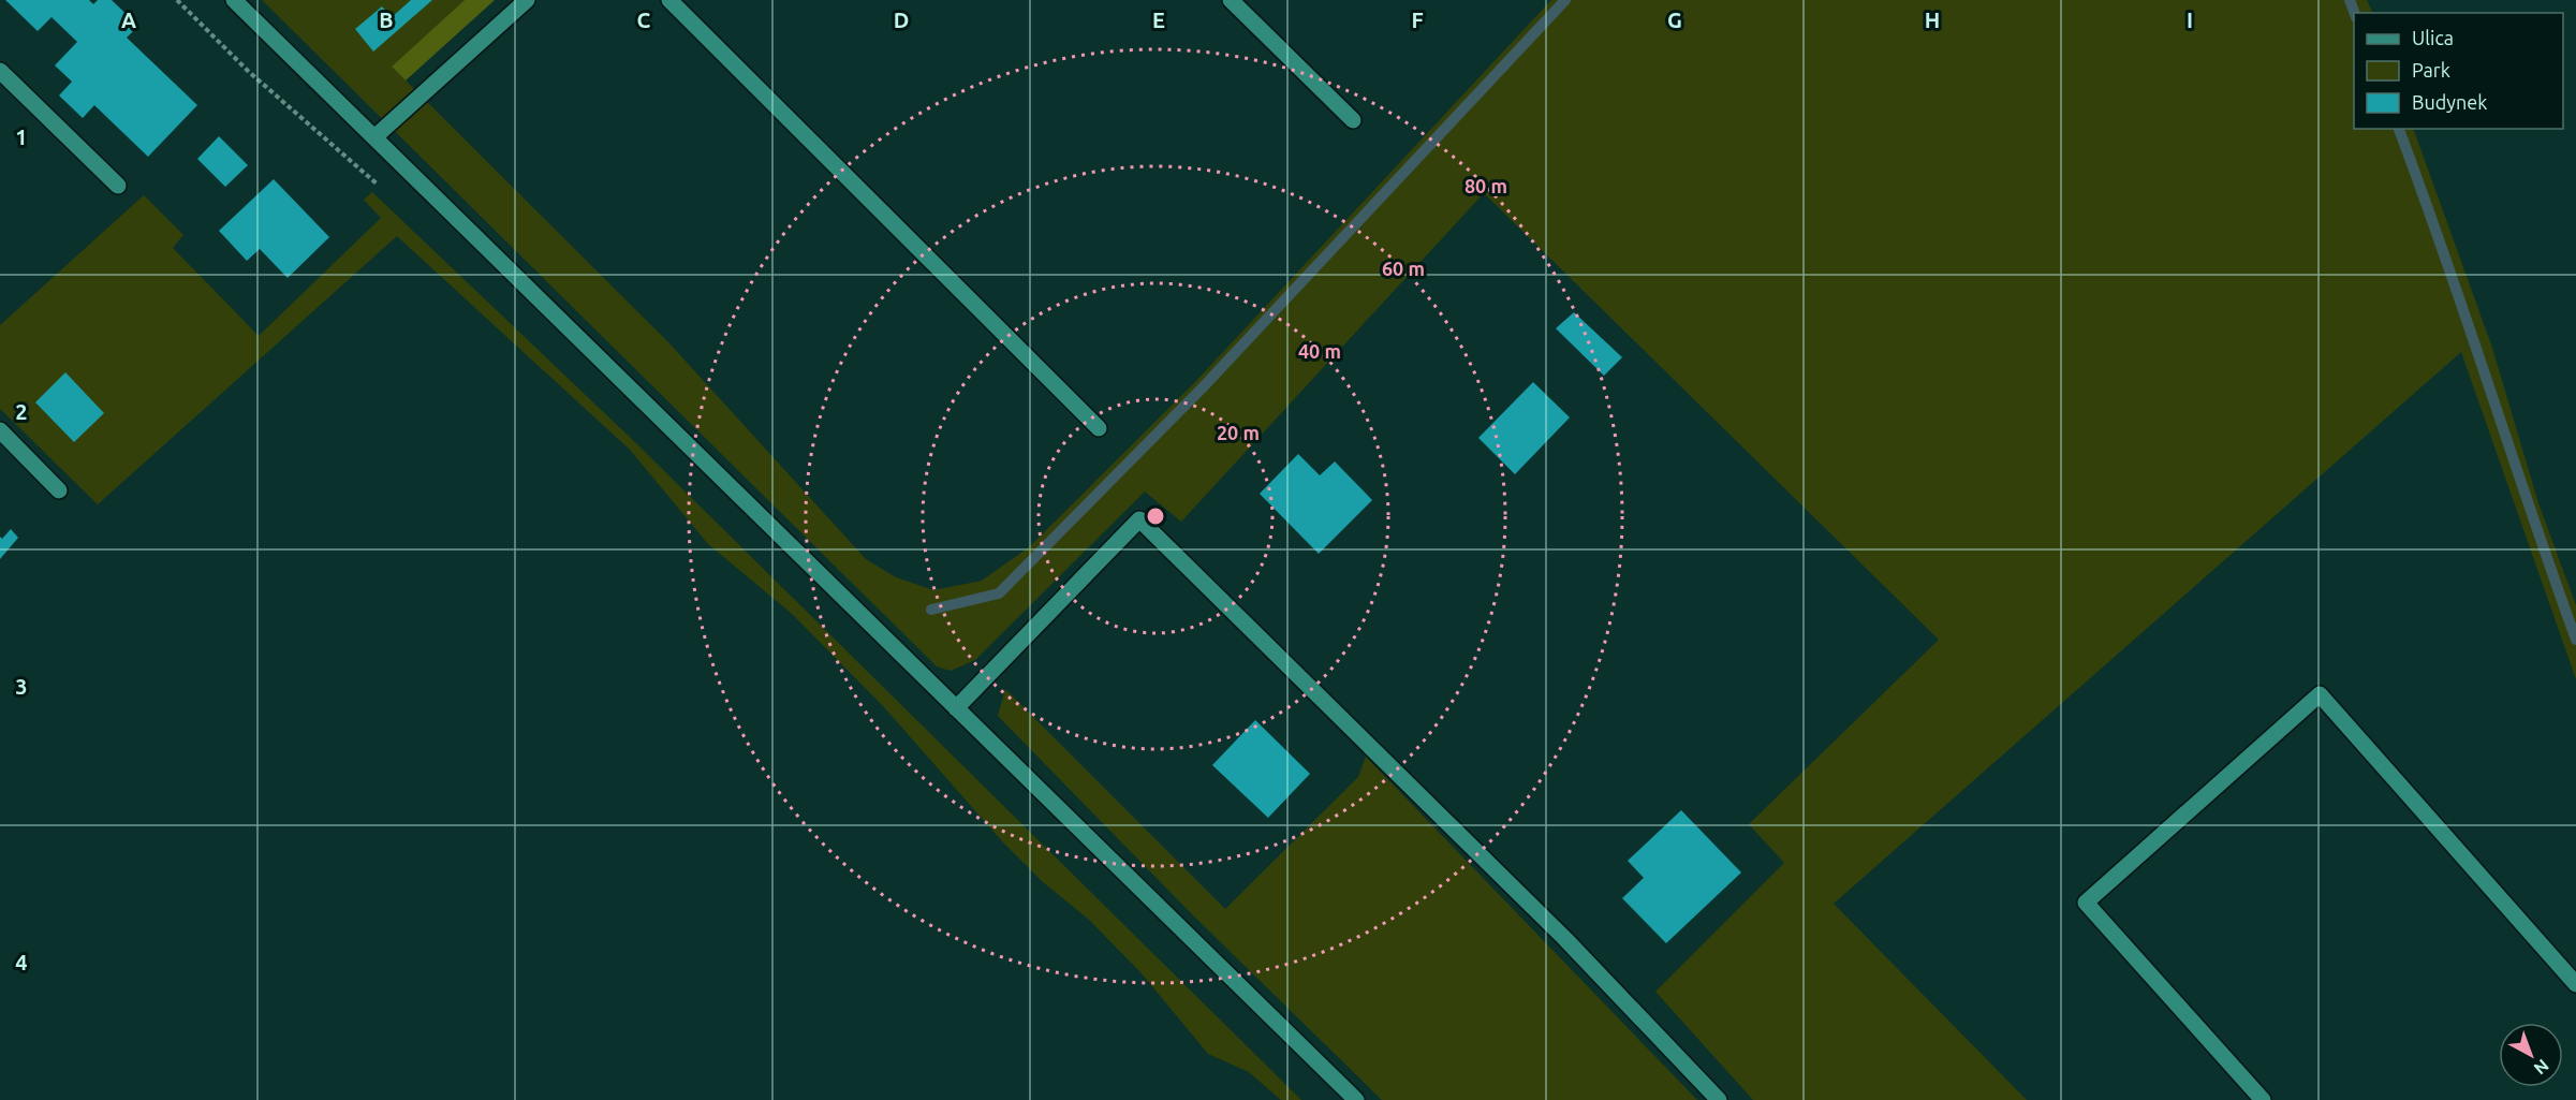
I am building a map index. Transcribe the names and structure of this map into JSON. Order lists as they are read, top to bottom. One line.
{"legend":["Ulica","Park","Budynek"],"north":"bottom right","grid":{"columns":["A","B","C","D","E","F","G","H","I"],"rows":["1","2","3","4"]},"rings":["80 m","60 m","40 m","20 m"]}
